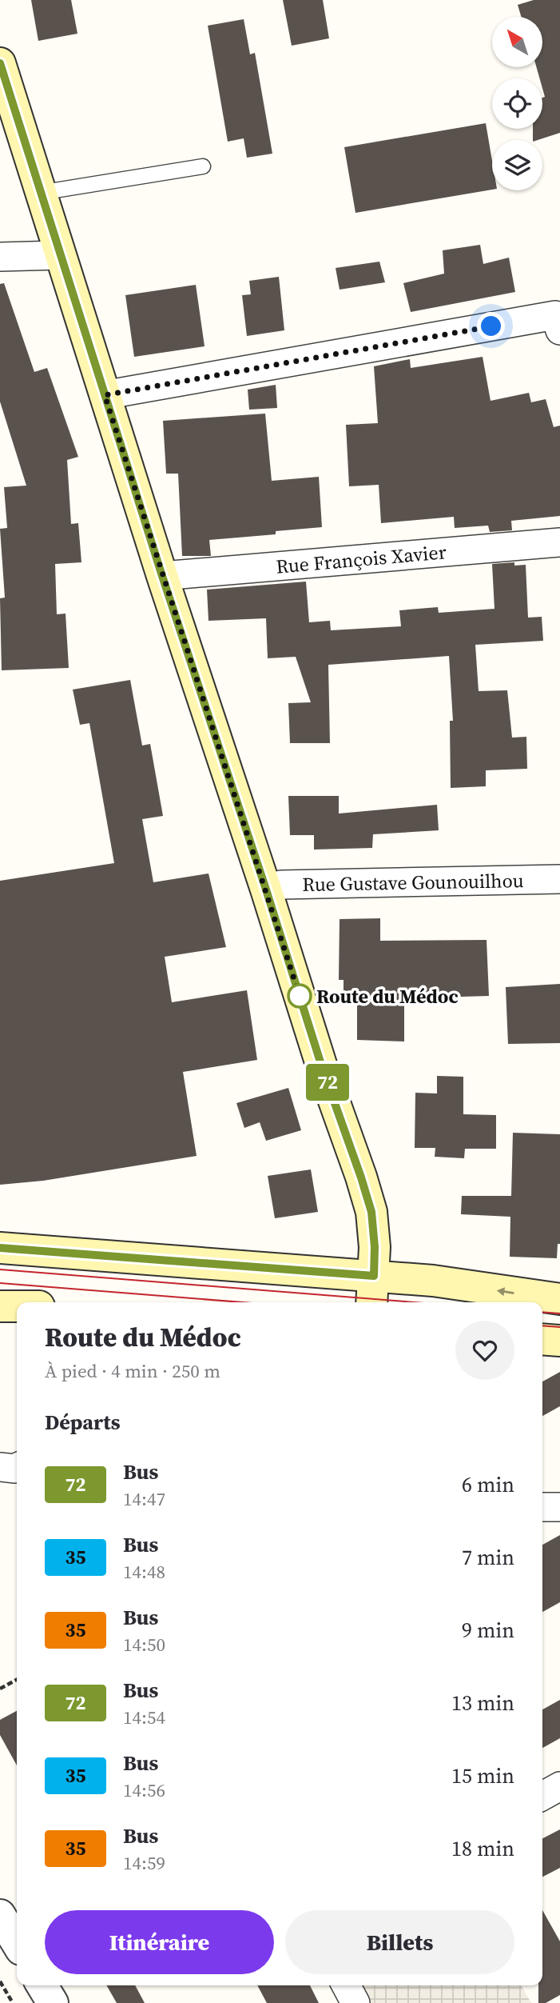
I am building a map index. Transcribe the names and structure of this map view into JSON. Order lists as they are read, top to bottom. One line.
{"streets":{"street":["Rue François Xavier","Rue Gustave Gounouilhou"]},"places":["Route du Médoc"],"lines":["bus line 72"],"north":"top left","page":{"on_map":"72","heading":[["Route du Médoc","À pied · 4 min · 250 m"],"Départs"],"list":[{"mark":"72","name":"Bus","note":"14:47","value":"6 min"},{"mark":"35","name":"Bus","note":"14:48","value":"7 min"},{"mark":"35","name":"Bus","note":"14:50","value":"9 min"},{"mark":"72","name":"Bus","note":"14:54","value":"13 min"},{"mark":"35","name":"Bus","note":"14:56","value":"15 min"},{"mark":"35","name":"Bus","note":"14:59","value":"18 min"}],"buttons":["Itinéraire","Billets"]}}
